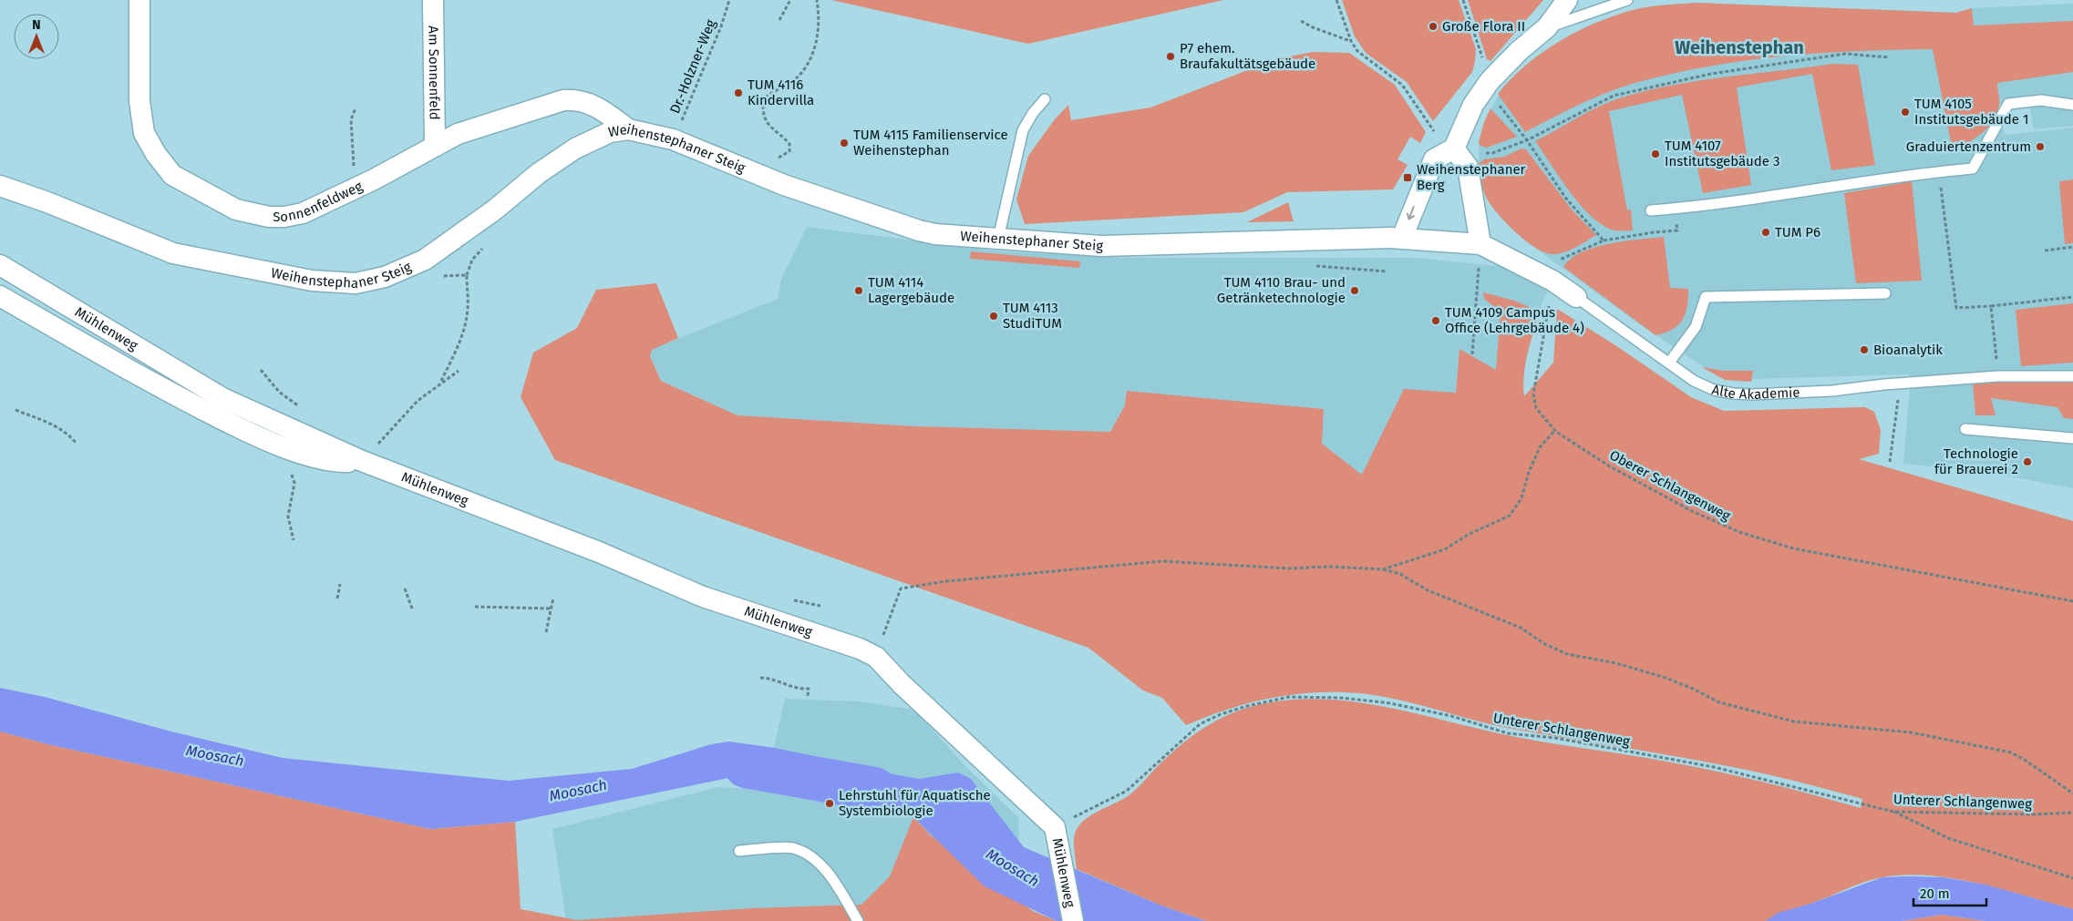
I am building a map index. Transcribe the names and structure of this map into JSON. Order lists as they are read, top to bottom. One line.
{"streets":{"street":["Am Sonnenfeld","Weihenstephaner Steig","Sonnenfeldweg","Mühlenweg","Alte Akademie"],"path":["Dr.-Holzner-Weg","Oberer Schlangenweg","Unterer Schlangenweg"]},"crossings":[["Dr.-Holzner-Weg","Weihenstephaner Steig"],["Am Sonnenfeld","Sonnenfeldweg"],["Weihenstephaner Steig","Sonnenfeldweg"],["Mühlenweg","Unterer Schlangenweg"],["Alte Akademie","Oberer Schlangenweg"]],"districts":["Weihenstephan"],"water":["Moosach"],"places":{"other":["Große Flora II","P7 ehem. Braufakultätsgebäude","TUM 4116 Kindervilla","TUM 4105 Institutsgebäude 1","TUM 4115 Familienservice Weihenstephan","Graduiertenzentrum","TUM 4107 Institutsgebäude 3","TUM P6","TUM 4114 Lagergebäude","TUM 4110 Brau- und Getränketechnologie","TUM 4113 StudiTUM","TUM 4109 Campus Office (Lehrgebäude 4)","Bioanalytik","Technologie für Brauerei 2","Lehrstuhl für Aquatische Systembiologie"],"transit":["Weihenstephaner Berg"]},"scale_bar":"20 m","north":"top"}
